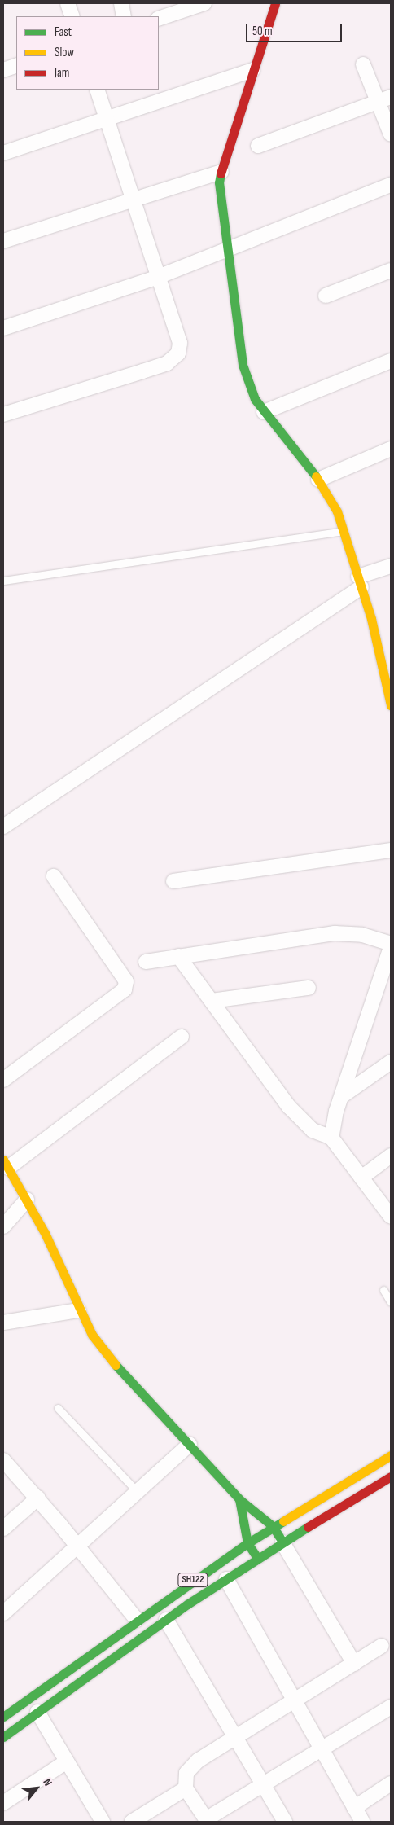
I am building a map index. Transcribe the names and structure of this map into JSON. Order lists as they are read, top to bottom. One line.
{"streets":{"street":["SH122"]},"legend":["Fast","Slow","Jam"],"scale_bar":"50 m","north":"top right"}
